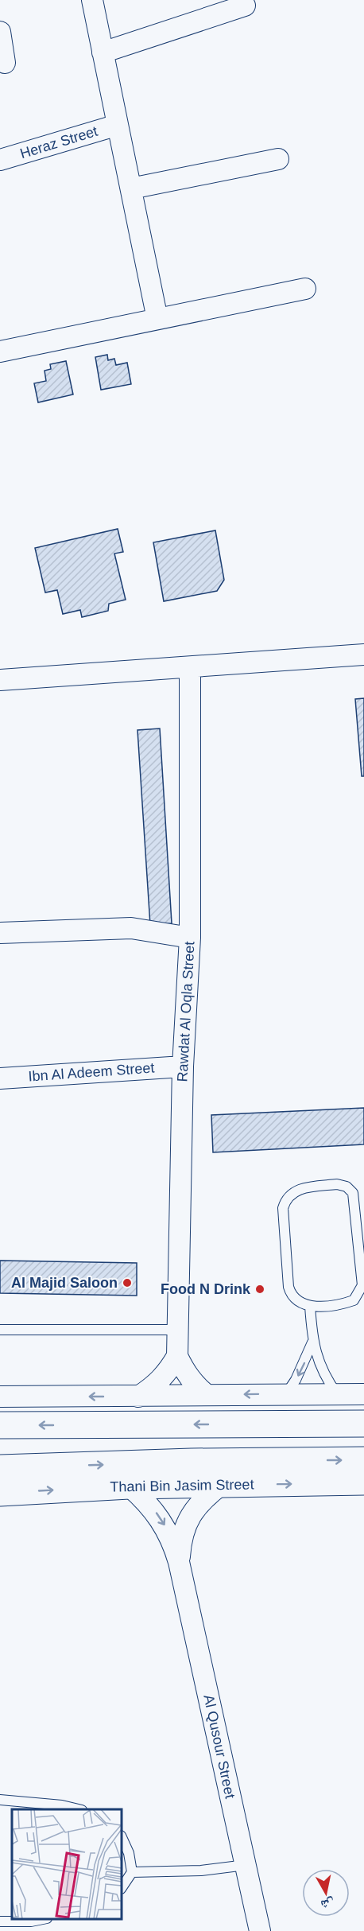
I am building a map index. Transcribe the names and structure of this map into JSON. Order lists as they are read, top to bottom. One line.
{"streets":{"main road":["Thani Bin Jasim Street"],"street":["Heraz Street","Rawdat Al Oqla Street","Ibn Al Adeem Street","Al Qusour Street"]},"crossings":[["Rawdat Al Oqla Street","Ibn Al Adeem Street"],["Thani Bin Jasim Street","Al Qusour Street"]],"places":["Al Majid Saloon","Food N Drink"],"north":"bottom"}
